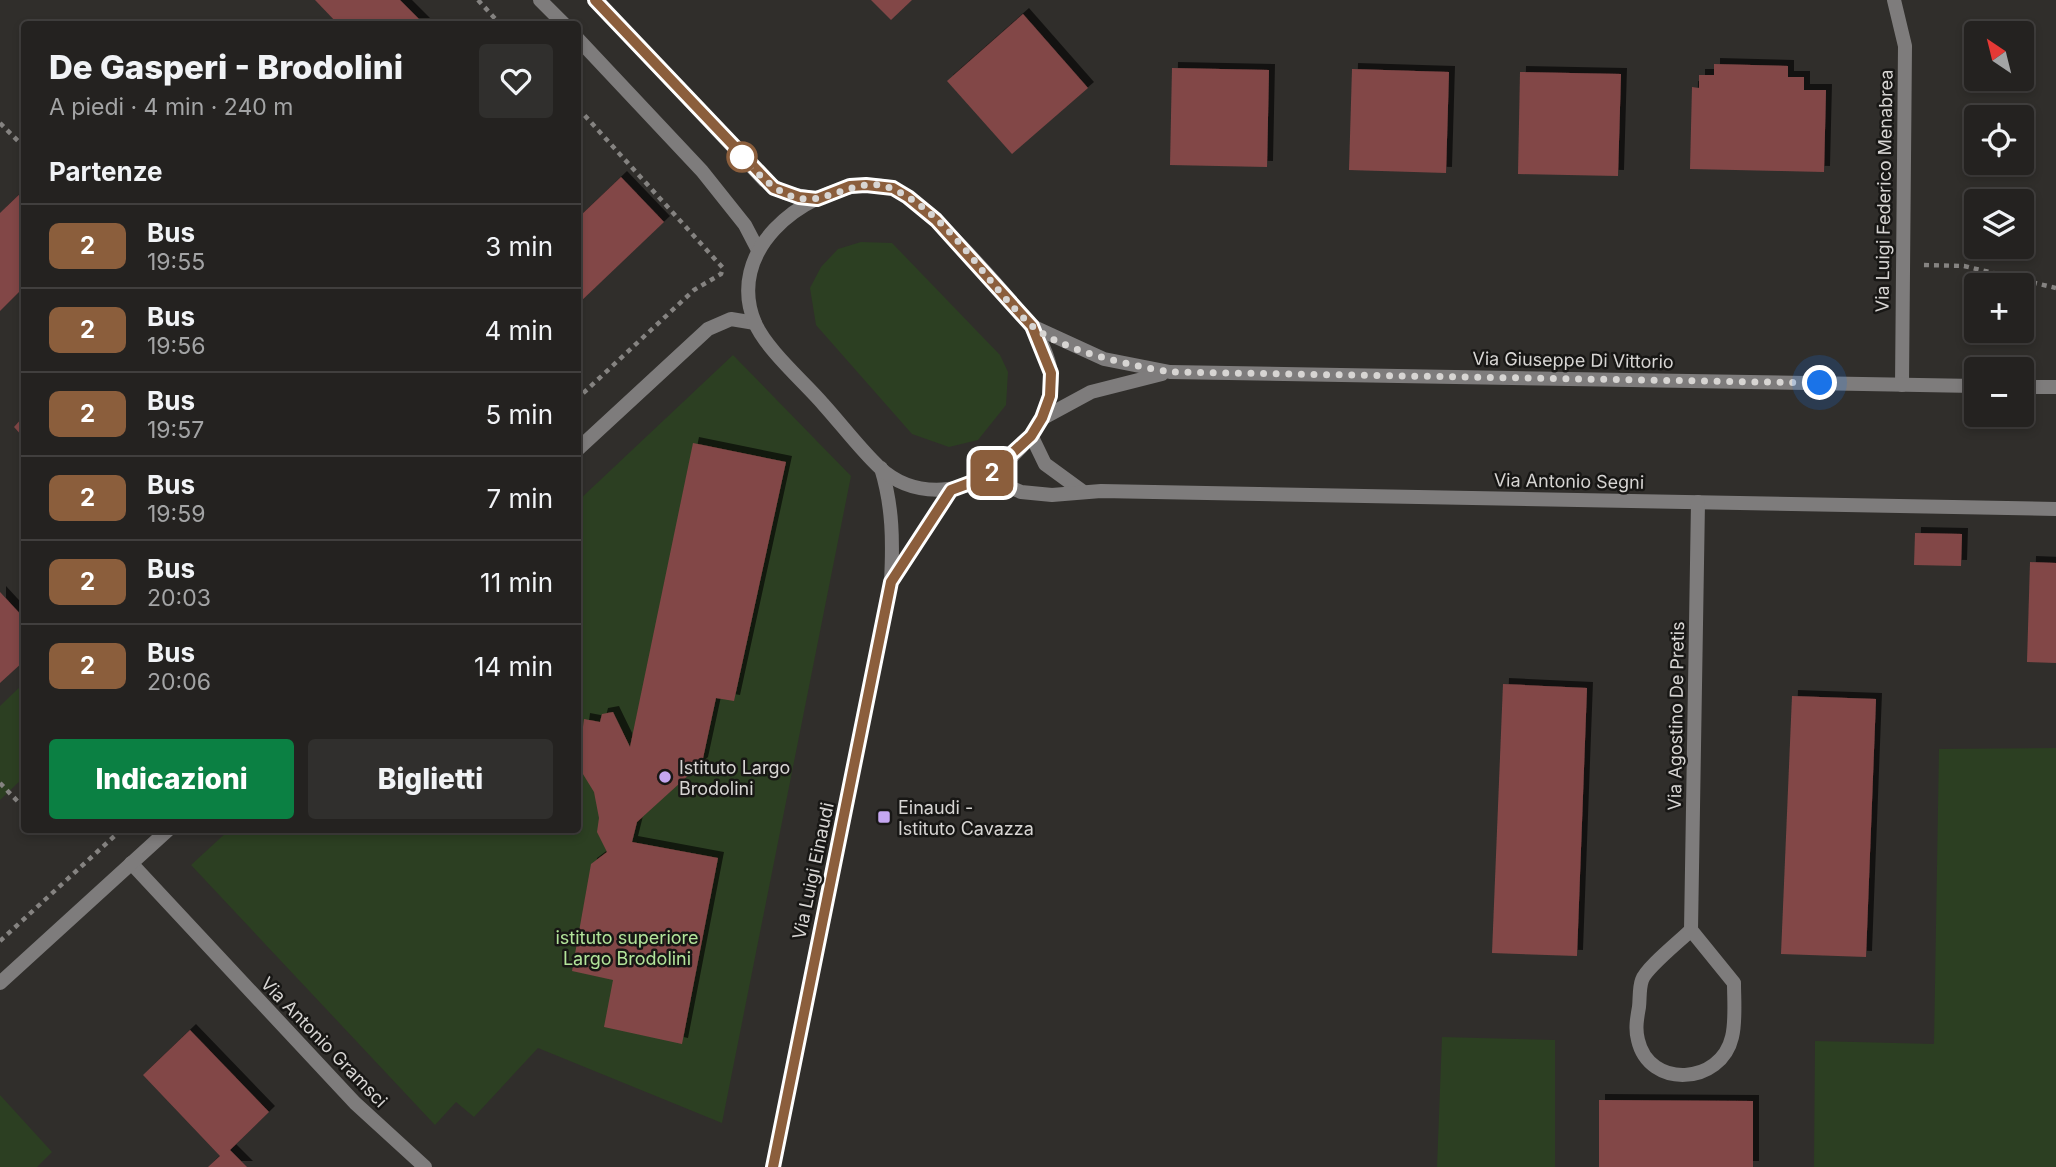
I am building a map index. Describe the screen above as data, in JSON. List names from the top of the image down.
{
  "streets": {
    "street": [
      "Via Luigi Federico Menabrea",
      "Via Giuseppe Di Vittorio",
      "Via Antonio Segni",
      "Via Agostino De Pretis",
      "Via Luigi Einaudi",
      "Via Antonio Gramsci"
    ]
  },
  "crossings": [
    ["Via Luigi Federico Menabrea", "Via Giuseppe Di Vittorio"],
    ["Via Antonio Segni", "Via Agostino De Pretis"]
  ],
  "parks": ["istituto superiore Largo Brodolini"],
  "places": {
    "other": ["Istituto Largo Brodolini"],
    "transit": ["Einaudi - Istituto Cavazza"]
  },
  "lines": ["bus line 2"],
  "north": "top left",
  "page": {
    "on_map": "2",
    "map_buttons": ["+", "−"],
    "heading": [
      ["De Gasperi - Brodolini", "A piedi · 4 min · 240 m"],
      "Partenze"
    ],
    "list": [
      {
        "mark": "2",
        "name": "Bus",
        "note": "19:55",
        "value": "3 min"
      },
      {
        "mark": "2",
        "name": "Bus",
        "note": "19:56",
        "value": "4 min"
      },
      {
        "mark": "2",
        "name": "Bus",
        "note": "19:57",
        "value": "5 min"
      },
      {
        "mark": "2",
        "name": "Bus",
        "note": "19:59",
        "value": "7 min"
      },
      {
        "mark": "2",
        "name": "Bus",
        "note": "20:03",
        "value": "11 min"
      },
      {
        "mark": "2",
        "name": "Bus",
        "note": "20:06",
        "value": "14 min"
      }
    ],
    "buttons": ["Indicazioni", "Biglietti"]
  }
}
